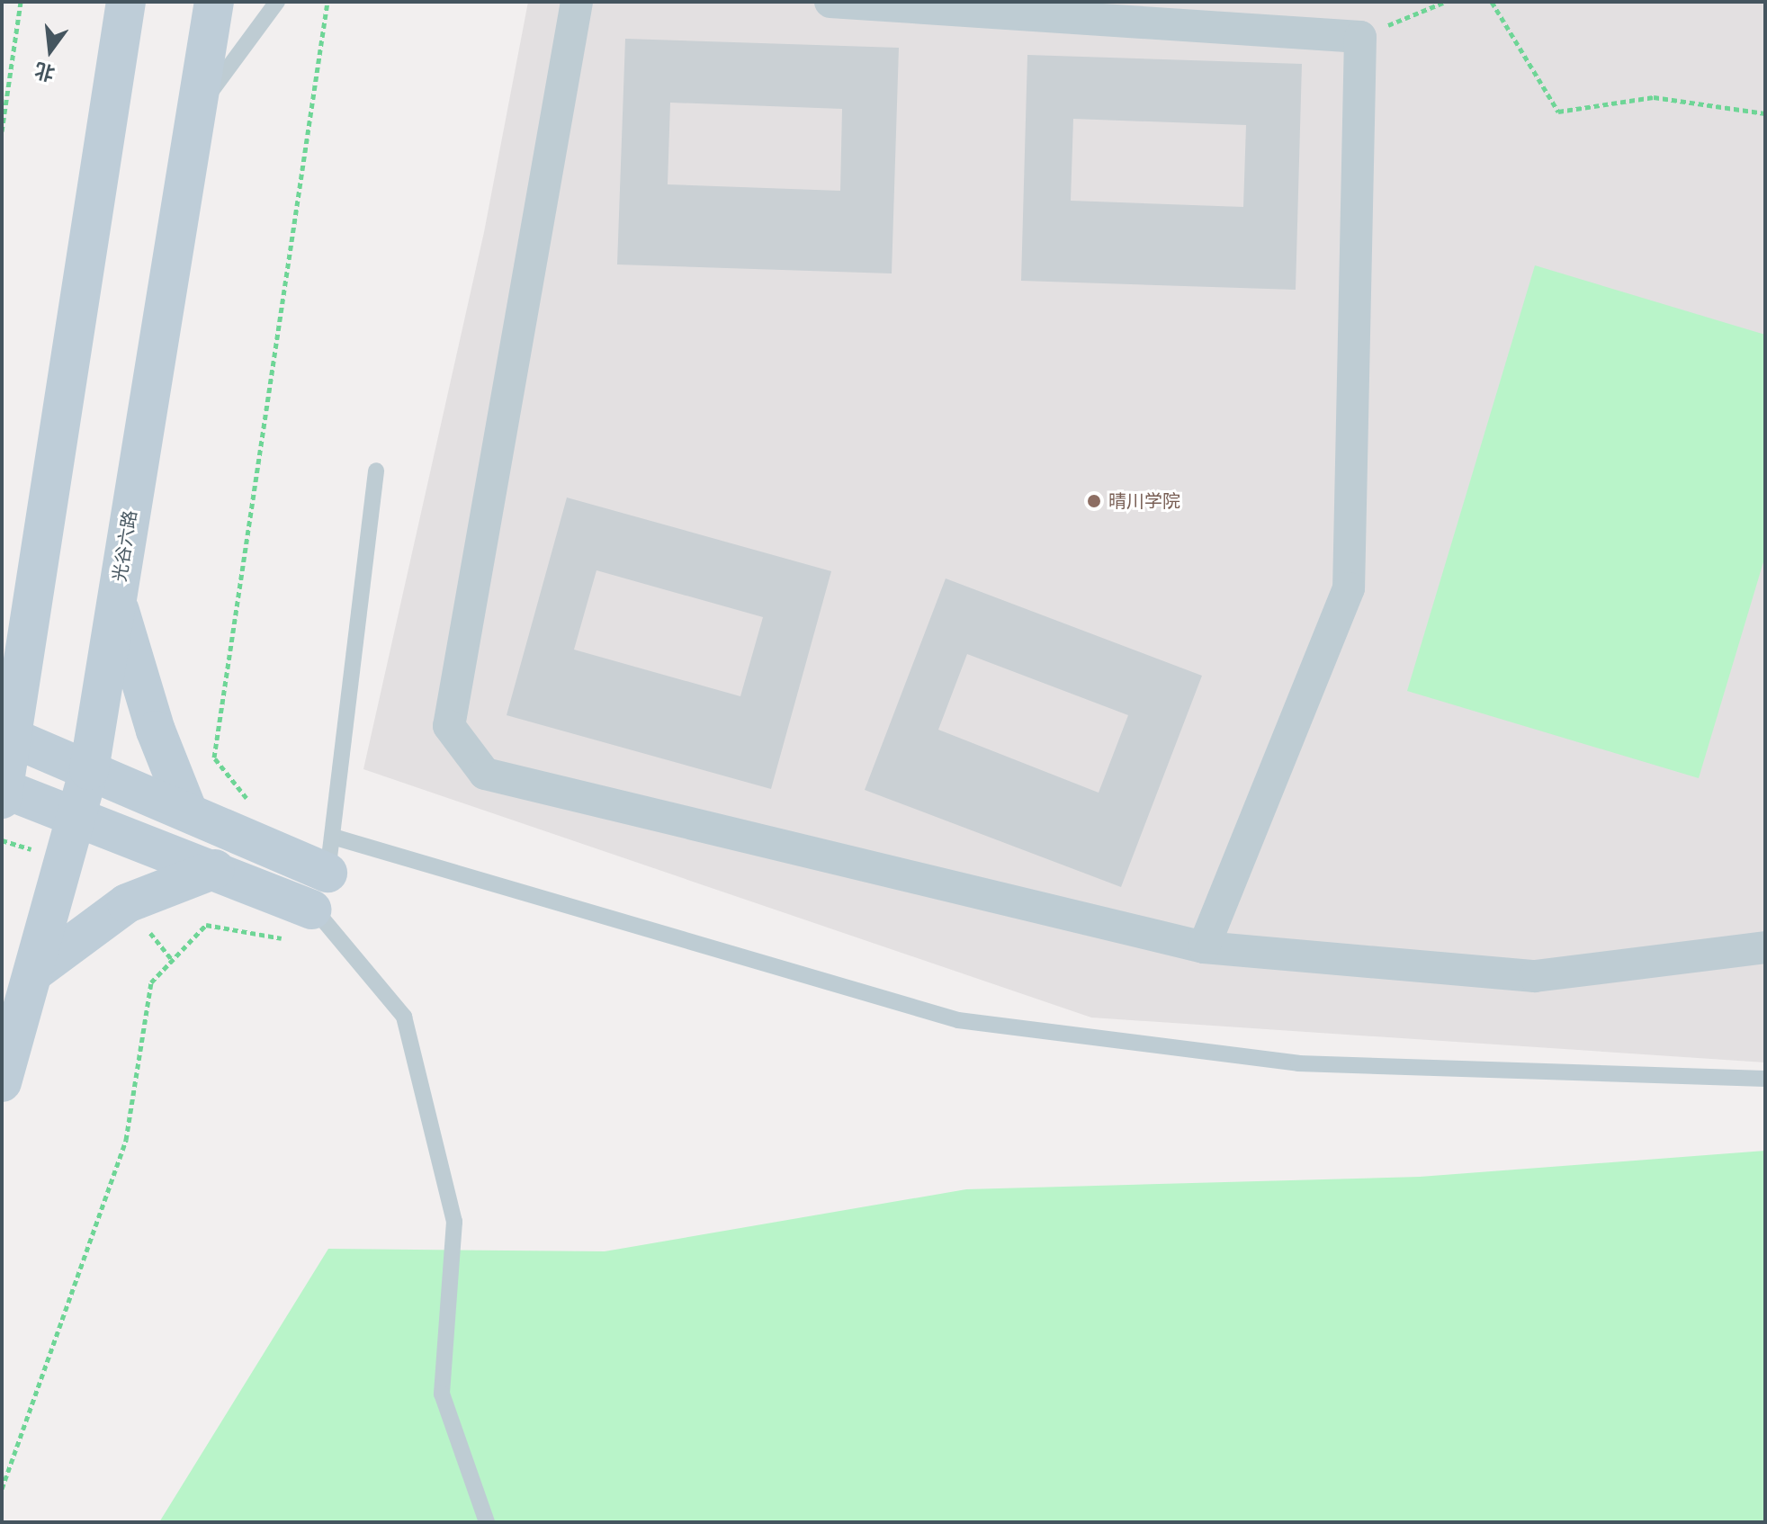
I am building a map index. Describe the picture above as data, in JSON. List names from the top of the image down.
{
  "streets": {
    "main road": ["光谷六路"]
  },
  "places": ["晴川学院"],
  "north": "bottom"
}
